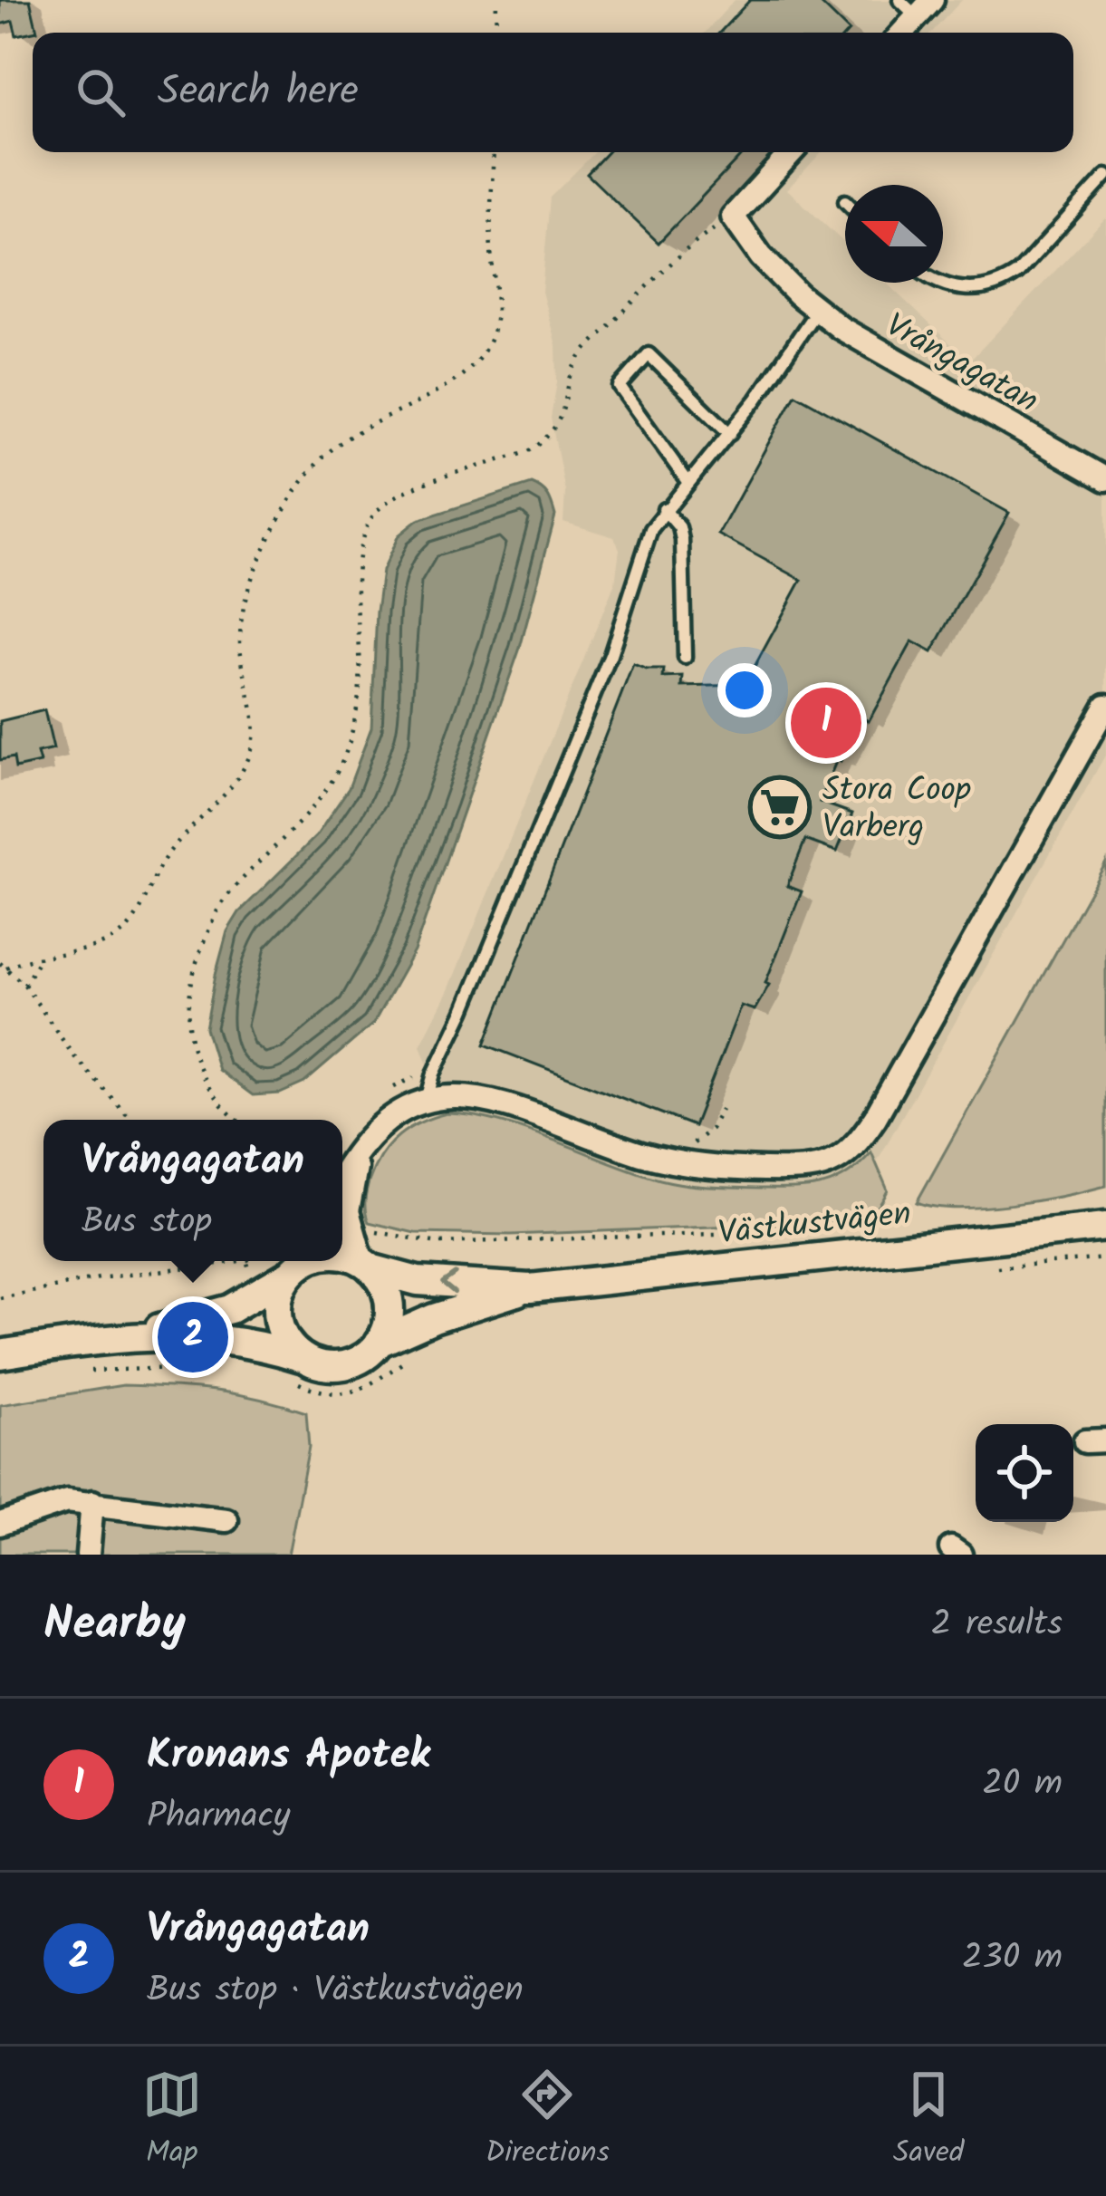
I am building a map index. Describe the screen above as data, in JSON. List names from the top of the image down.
{
  "streets": {
    "street": ["Vrångagatan", "Västkustvägen"]
  },
  "places": {
    "supermarket": ["Stora Coop Varberg"]
  },
  "north": "left",
  "page": {
    "search": "Search here",
    "pins": ["1", "2"],
    "popup": ["Vrångagatan", "Bus stop"],
    "heading": ["Nearby", "2 results"],
    "list": [
      {
        "mark": "1",
        "name": "Kronans Apotek",
        "note": "Pharmacy",
        "value": "20 m"
      },
      {
        "mark": "2",
        "name": "Vrångagatan",
        "note": "Bus stop · Västkustvägen",
        "value": "230 m"
      }
    ],
    "nav": ["Map", "Directions", "Saved"]
  }
}
